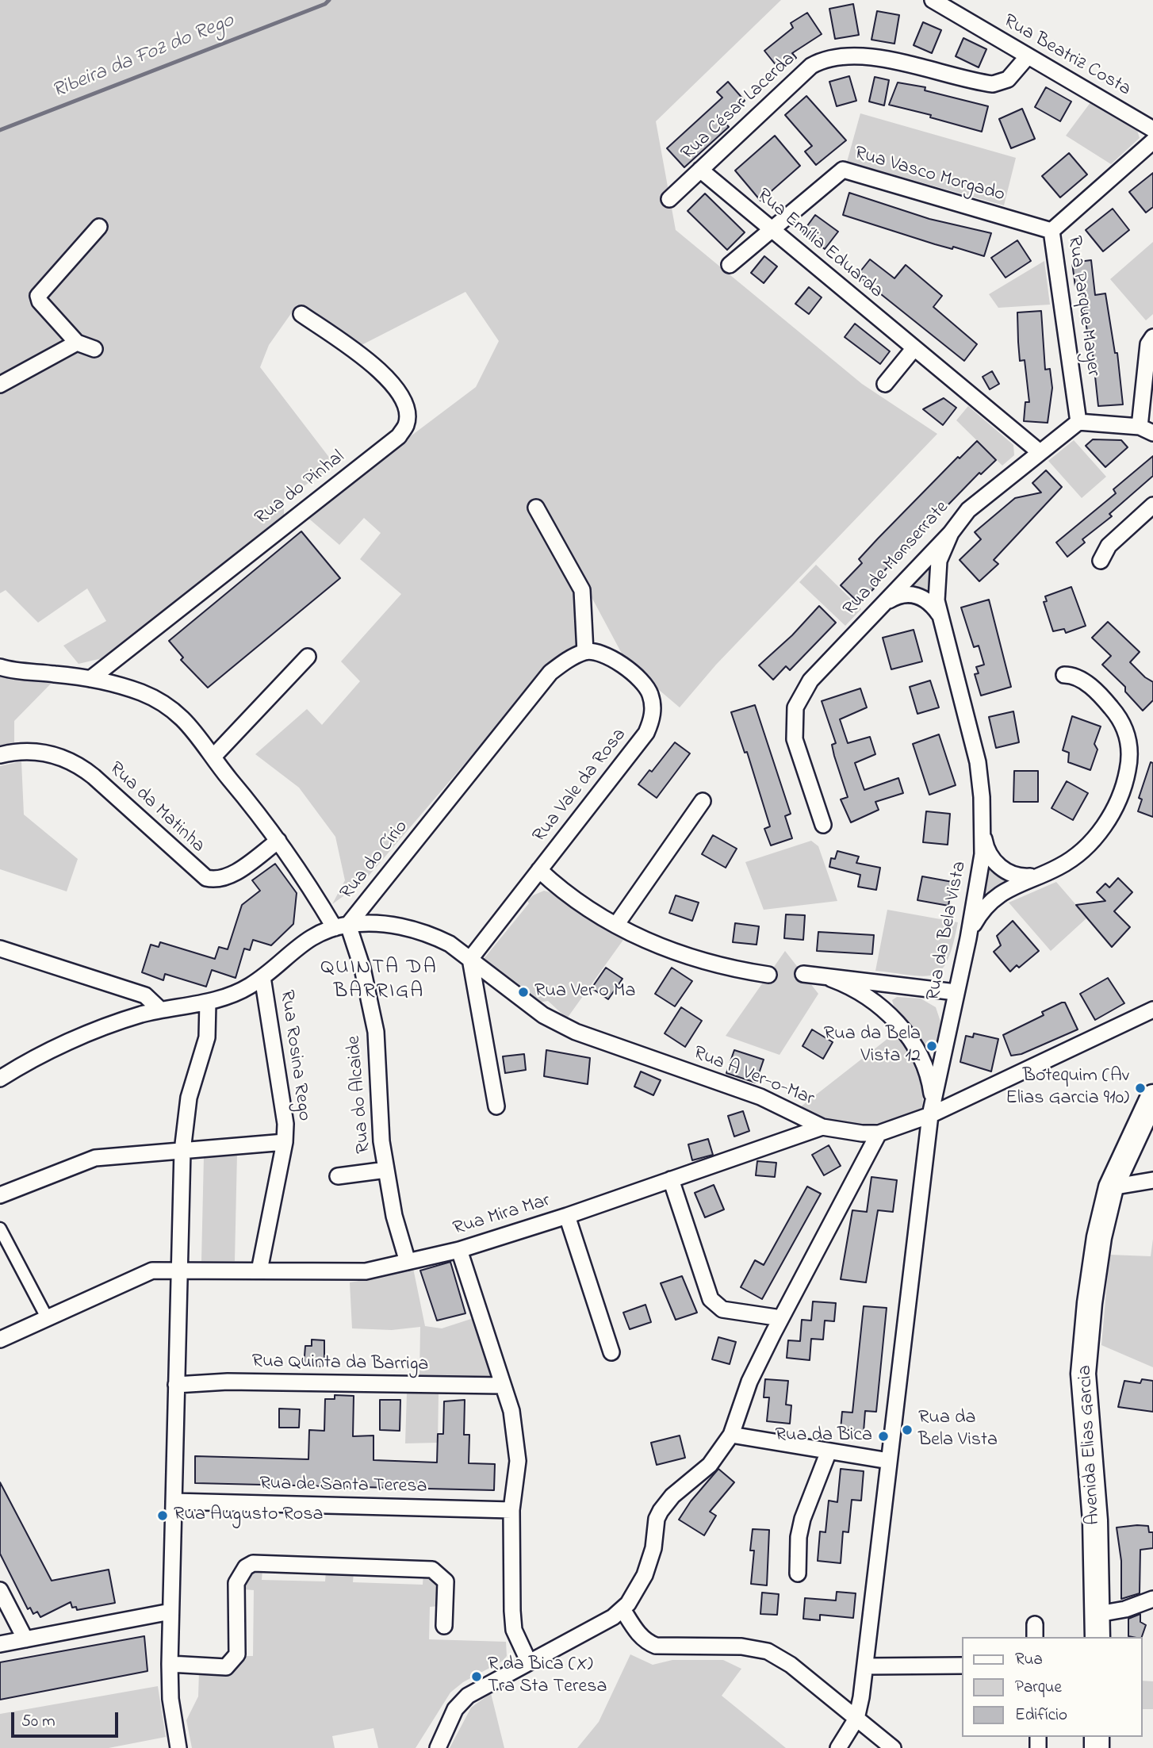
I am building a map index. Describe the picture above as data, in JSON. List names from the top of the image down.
{
  "streets": {
    "main road": ["Avenida Elias Garcia"],
    "street": [
      "Rua Beatriz Costa",
      "Rua César Lacerda",
      "Rua Vasco Morgado",
      "Rua Emília Eduarda",
      "Rua Parque Mayer",
      "Rua do Pinhal",
      "Rua de Monserrate",
      "Rua Vale da Rosa",
      "Rua da Matinha",
      "Rua do Círio",
      "Rua da Bela Vista",
      "Rua Rosina Rego",
      "Rua A Ver-o-Mar",
      "Rua do Alcaide",
      "Rua Mira Mar",
      "Rua Quinta da Barriga",
      "Rua de Santa Teresa"
    ]
  },
  "crossings": [
    ["Rua Beatriz Costa", "Rua César Lacerda"],
    ["Rua César Lacerda", "Rua Emília Eduarda"],
    ["Rua Vasco Morgado", "Rua Emília Eduarda"],
    ["Rua Vasco Morgado", "Rua Parque Mayer"],
    ["Rua Emília Eduarda", "Rua de Monserrate"],
    ["Rua Parque Mayer", "Rua de Monserrate"],
    ["Rua de Monserrate", "Rua da Bela Vista"],
    ["Rua Vale da Rosa", "Rua do Círio"],
    ["Rua Vale da Rosa", "Rua A Ver-o-Mar"],
    ["Rua do Círio", "Rua A Ver-o-Mar"],
    ["Rua do Círio", "Rua do Alcaide"],
    ["Rua da Bela Vista", "Rua A Ver-o-Mar"],
    ["Rua Rosina Rego", "Rua Mira Mar"],
    ["Rua A Ver-o-Mar", "Rua do Alcaide"],
    ["Rua A Ver-o-Mar", "Rua Mira Mar"],
    ["Rua do Alcaide", "Rua Mira Mar"]
  ],
  "districts": ["QUINTA DA BARRIGA"],
  "water": ["Ribeira da Foz do Rego"],
  "places": [
    "Rua Ver o Ma",
    "Rua da Bela Vista 12",
    "Botequim (Av Elias Garcia 910)",
    "Rua da Bela Vista",
    "Rua da Bica",
    "Rua Augusto Rosa",
    "R da Bica (X) Tra Sta Teresa"
  ],
  "legend": ["Rua", "Parque", "Edifício"],
  "scale_bar": "50 m"
}
